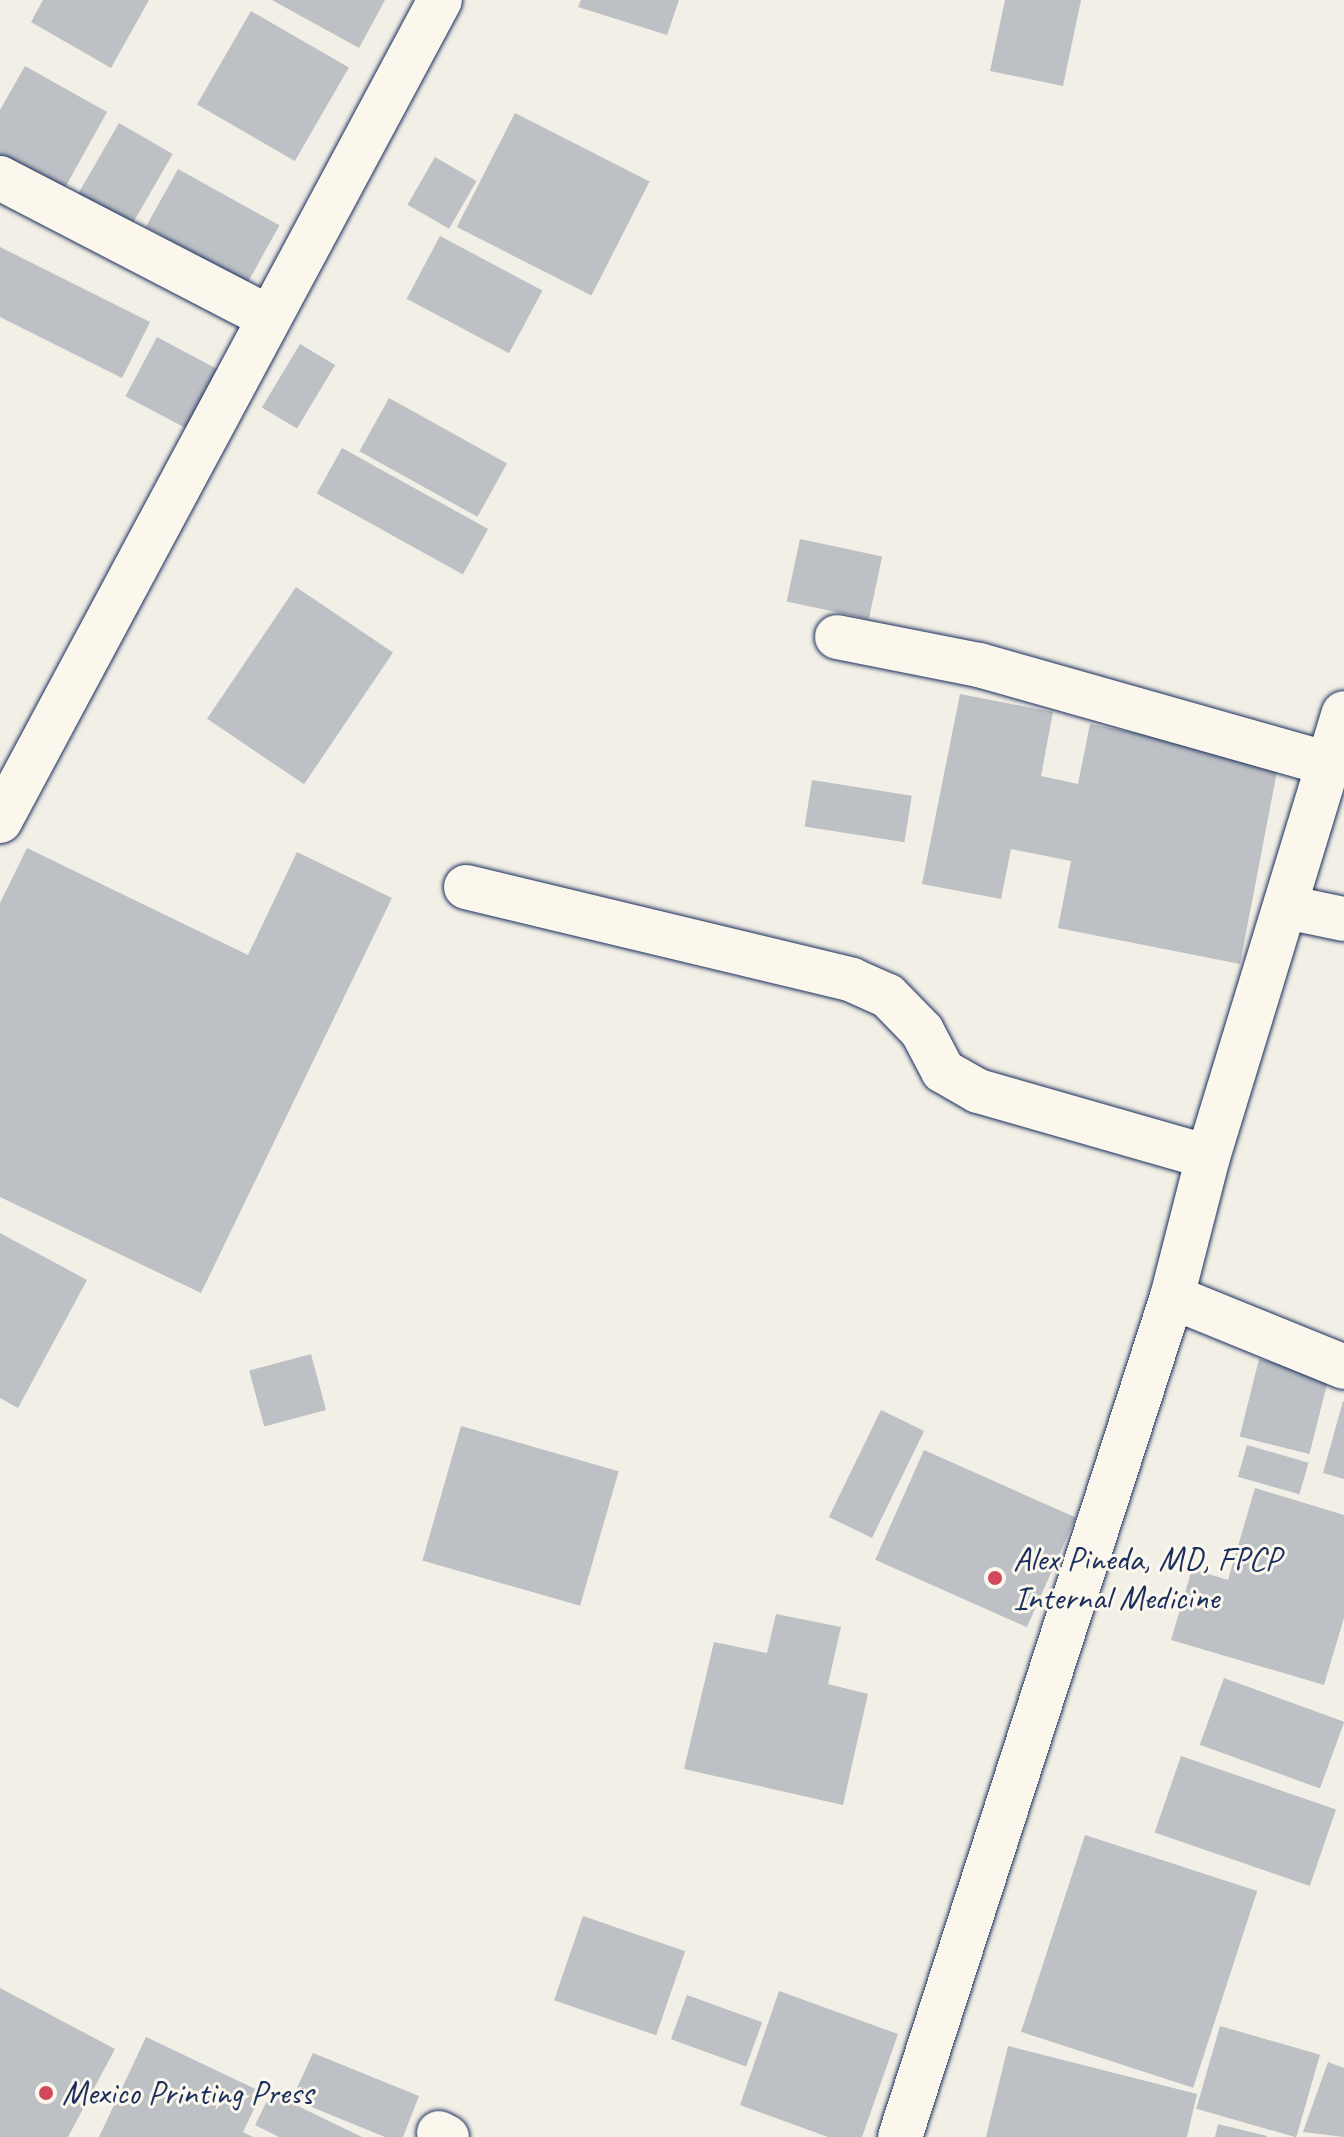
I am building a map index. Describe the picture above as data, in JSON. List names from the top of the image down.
{
  "places": ["Alex Pineda, MD, FPCP Internal Medicine", "Mexico Printing Press"]
}
